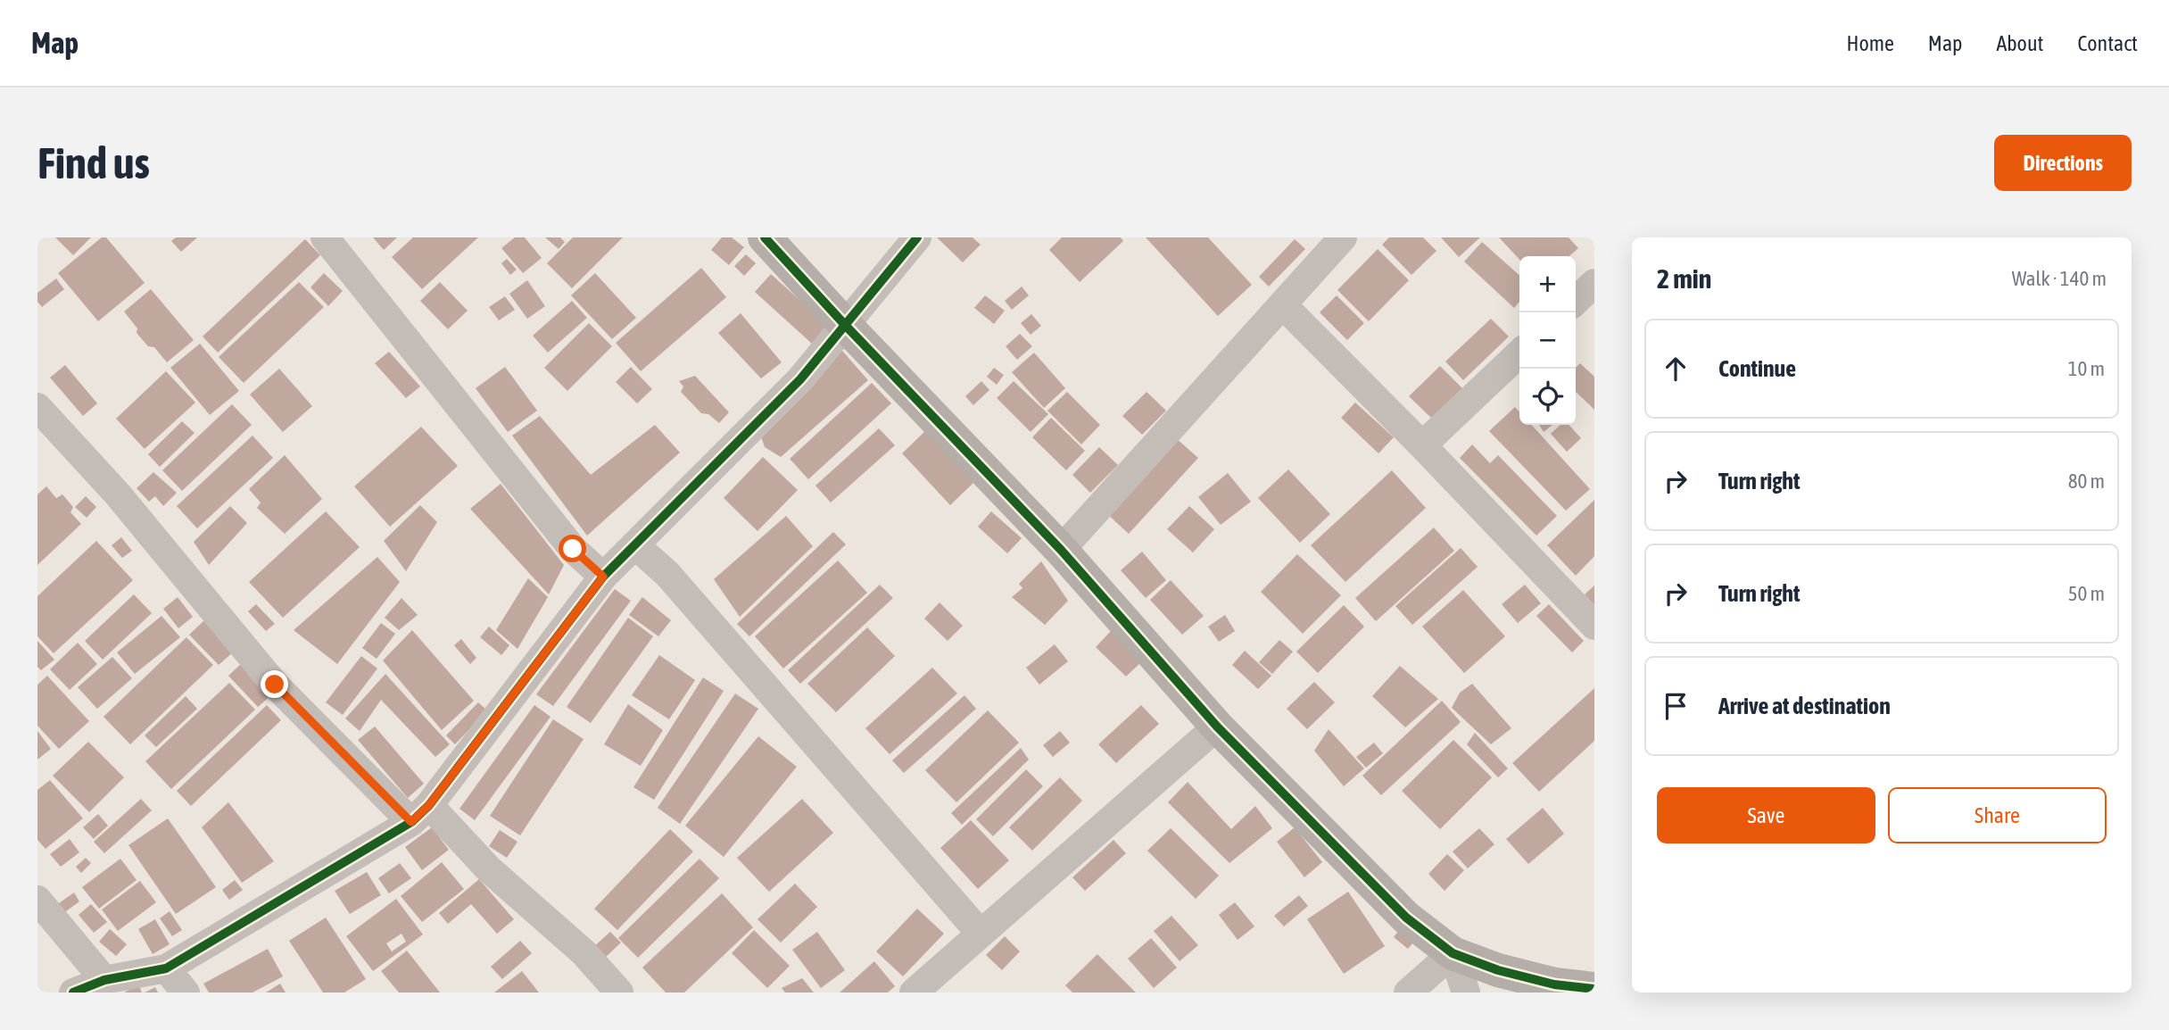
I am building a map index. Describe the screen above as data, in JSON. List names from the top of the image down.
{
  "page": {
    "header": "Map",
    "nav": [
      "Home",
      "Map",
      "About",
      "Contact"
    ],
    "buttons": [
      "Directions",
      ["Save", "Share"]
    ],
    "title": "Find us",
    "heading": ["2 min", "Walk · 140 m"],
    "map_buttons": ["+", "−"],
    "list": [
      ["Continue", "10 m"],
      ["Turn right", "80 m"],
      ["Turn right", "50 m"],
      "Arrive at destination"
    ]
  }
}
